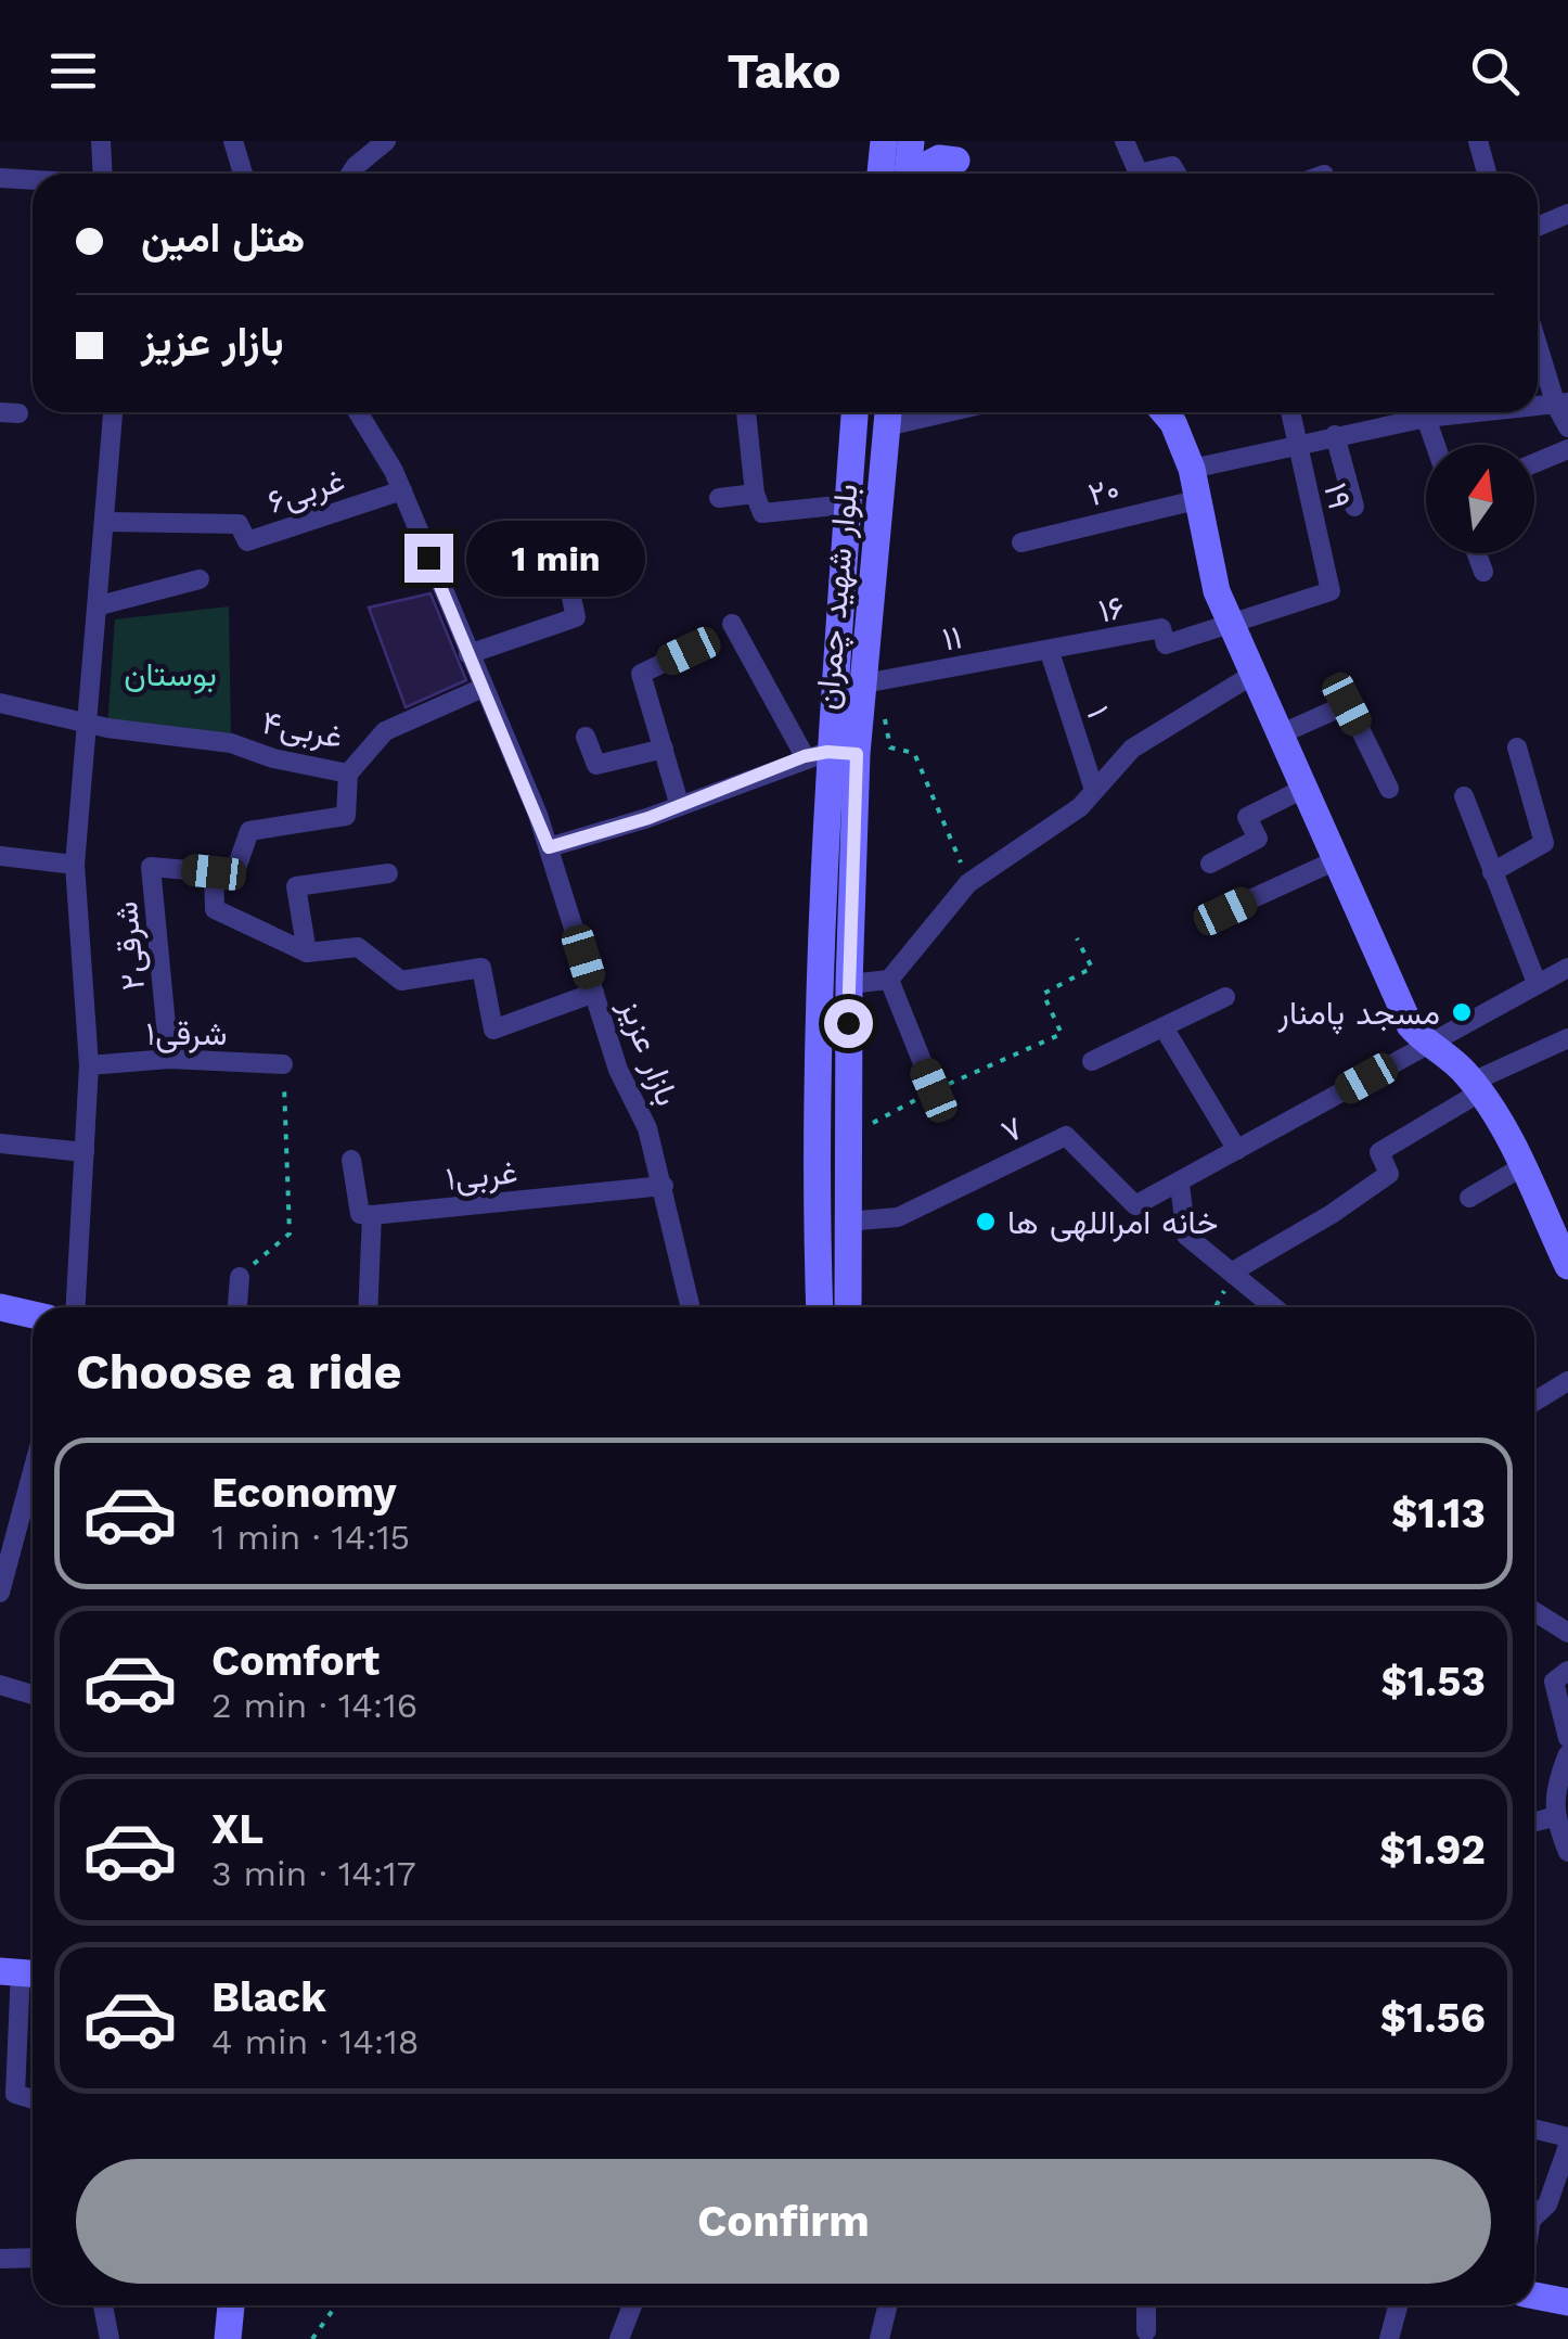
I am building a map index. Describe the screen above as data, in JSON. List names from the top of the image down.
{
  "streets": {
    "main road": ["بلوار شهید چمران"],
    "street": [
      "غربی۶",
      "۲۰",
      "۱۹",
      "۱۶",
      "۱۱",
      "۱",
      "غربی۴",
      "شرقی۲",
      "شرقی۱",
      "بازار عزیز",
      "۷",
      "غربی۱"
    ]
  },
  "crossings": [
    ["غربی۶", "بازار عزیز"],
    ["۱۹", "۱۶"],
    ["بلوار شهید چمران", "۱۱"],
    ["بلوار شهید چمران", "۷"],
    ["۱۶", "۱۱"],
    ["۱۶", "۱"],
    ["۱۱", "۱"],
    ["غربی۴", "بازار عزیز"],
    ["شرقی۲", "شرقی۱"],
    ["بازار عزیز", "غربی۱"]
  ],
  "parks": ["بوستان"],
  "places": ["مسجد پامنار", "خانه امراللهی ها"],
  "north": "top",
  "page": {
    "header": "Tako",
    "banner": ["هتل امین", "بازار عزیز"],
    "bubble": "1 min",
    "heading": "Choose a ride",
    "list": [
      {
        "name": "Economy",
        "note": "1 min · 14:15",
        "value": "$1.13"
      },
      {
        "name": "Comfort",
        "note": "2 min · 14:16",
        "value": "$1.53"
      },
      {
        "name": "XL",
        "note": "3 min · 14:17",
        "value": "$1.92"
      },
      {
        "name": "Black",
        "note": "4 min · 14:18",
        "value": "$1.56"
      }
    ],
    "buttons": "Confirm"
  }
}
